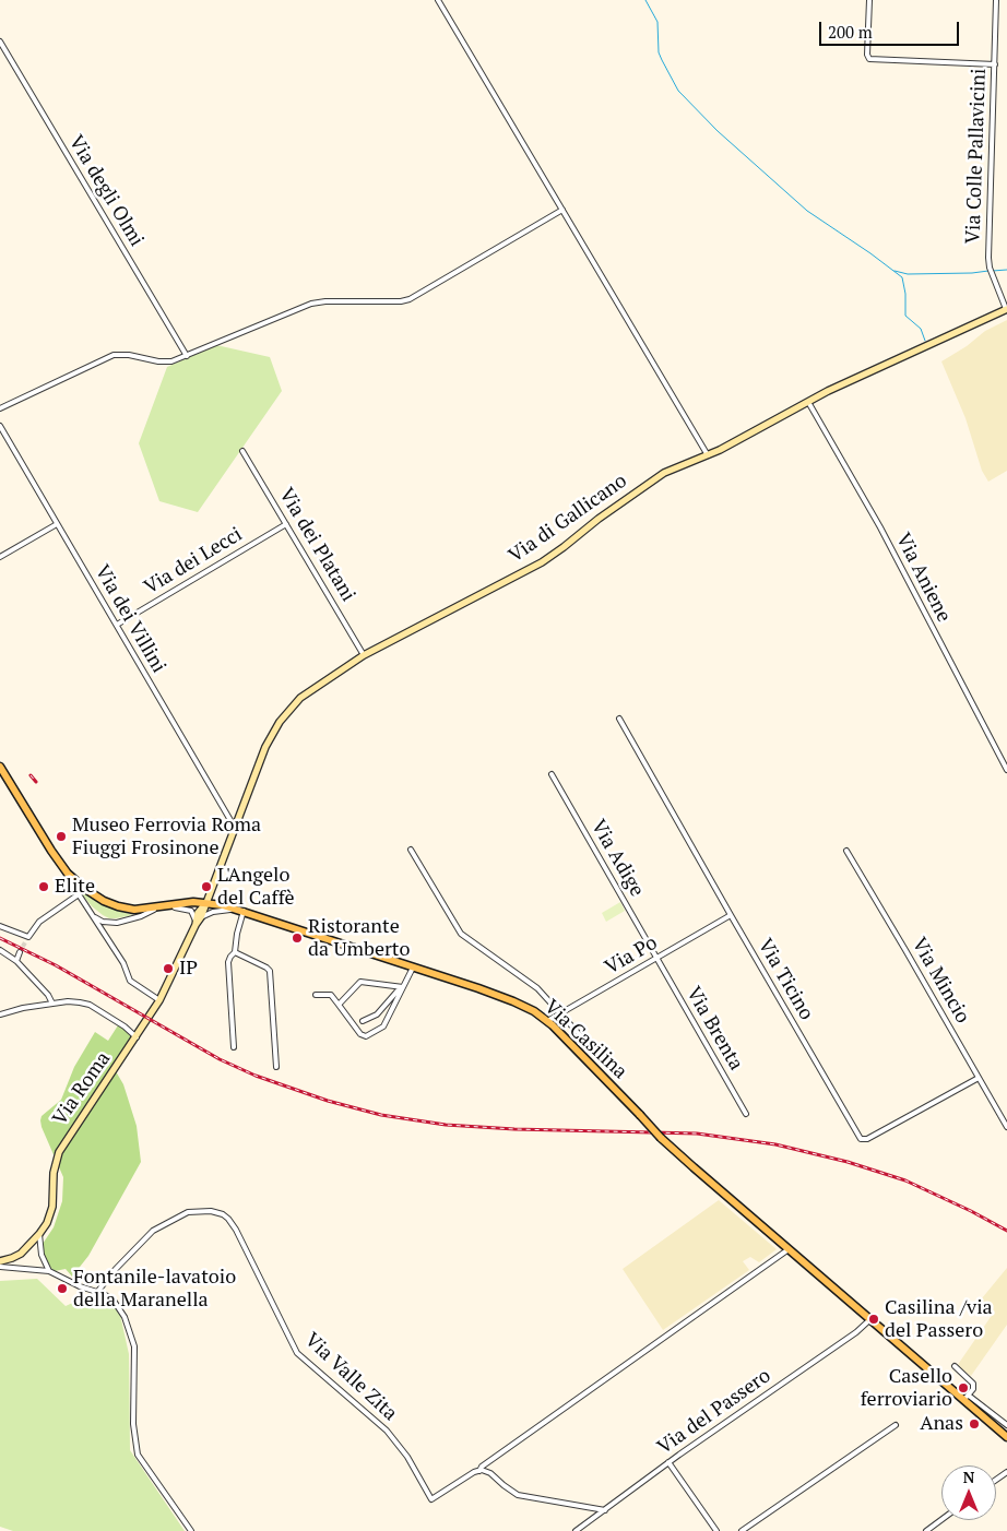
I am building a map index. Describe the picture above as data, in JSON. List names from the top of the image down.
{
  "streets": {
    "main road": ["Via Casilina"],
    "street": [
      "Via Colle Pallavicini",
      "Via degli Olmi",
      "Via di Gallicano",
      "Via dei Platani",
      "Via dei Lecci",
      "Via Aniene",
      "Via dei Villini",
      "Via Adige",
      "Via Po",
      "Via Ticino",
      "Via Mincio",
      "Via Brenta",
      "Via Roma",
      "Via Valle Zita",
      "Via del Passero"
    ]
  },
  "crossings": [
    ["Via Colle Pallavicini", "Via di Gallicano"],
    ["Via di Gallicano", "Via dei Platani"],
    ["Via di Gallicano", "Via Aniene"],
    ["Via di Gallicano", "Via dei Villini"],
    ["Via di Gallicano", "Via Casilina"],
    ["Via di Gallicano", "Via Roma"],
    ["Via dei Platani", "Via dei Lecci"],
    ["Via dei Lecci", "Via dei Villini"],
    ["Via Adige", "Via Po"],
    ["Via Adige", "Via Brenta"],
    ["Via Po", "Via Ticino"],
    ["Via Po", "Via Brenta"],
    ["Via Po", "Via Casilina"],
    ["Via Ticino", "Via Mincio"],
    ["Via Casilina", "Via Roma"],
    ["Via Casilina", "Via del Passero"]
  ],
  "places": [
    "Museo Ferrovia Roma Fiuggi Frosinone",
    "Elite",
    "L'Angelo del Caffè",
    "Ristorante da Umberto",
    "IP",
    "Fontanile-lavatoio della Maranella",
    "Casilina /via del Passero",
    "Casello ferroviario",
    "Anas"
  ],
  "scale_bar": "200 m",
  "north": "top"
}
